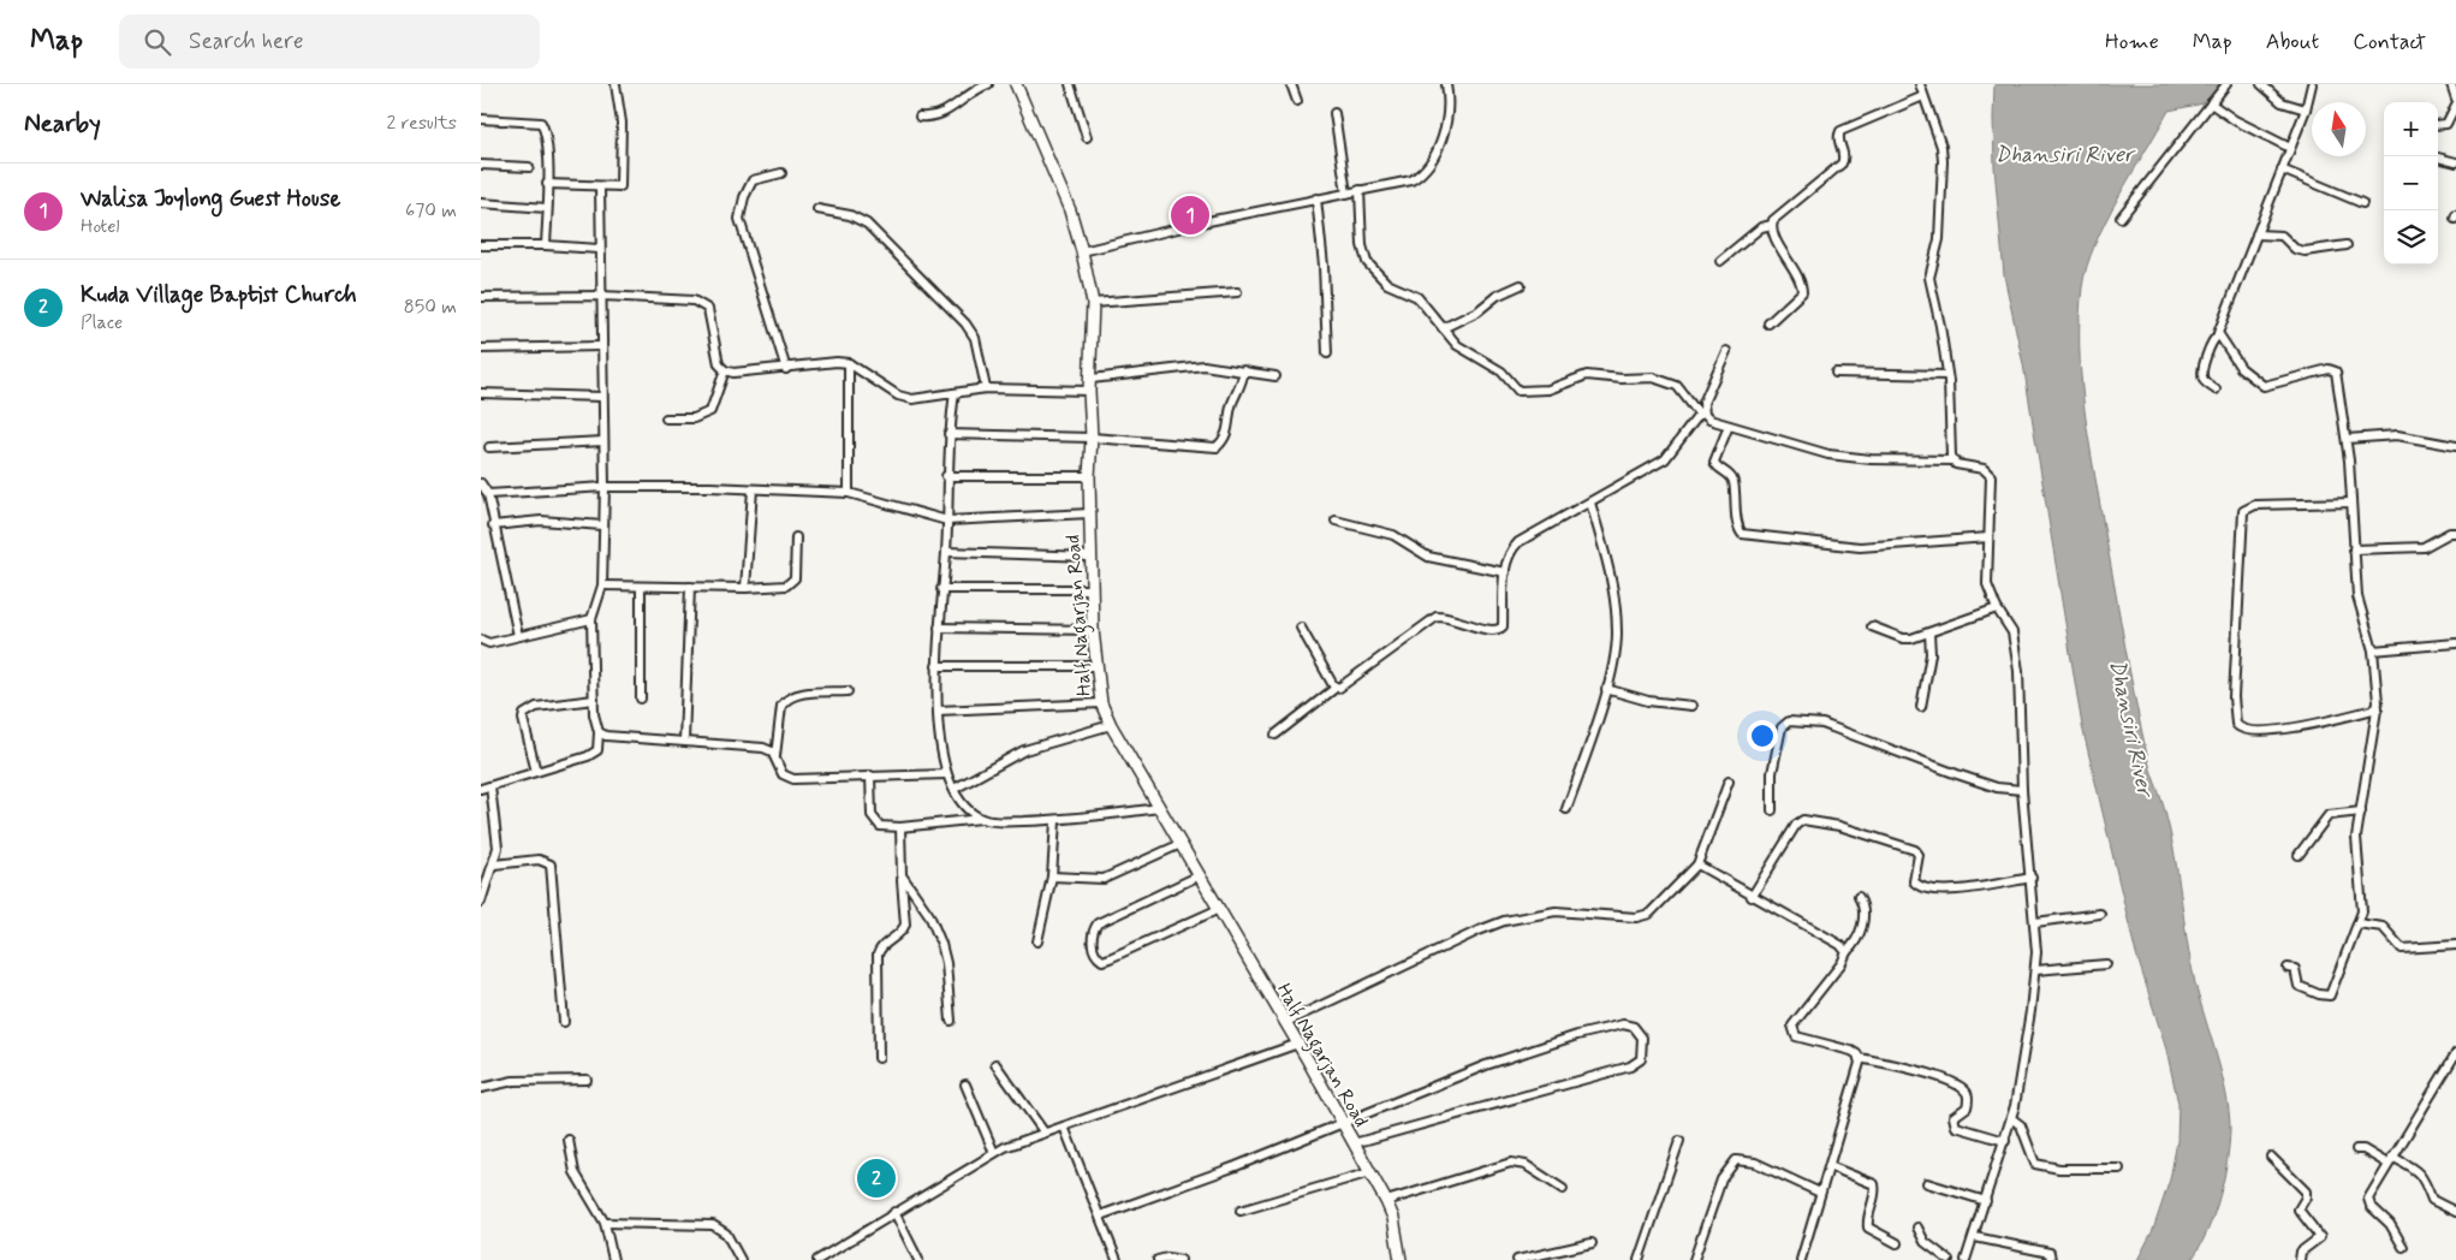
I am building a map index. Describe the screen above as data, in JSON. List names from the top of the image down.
{
  "streets": {
    "main road": ["Half Nagarjan Road"]
  },
  "water": ["Dhansiri River"],
  "north": "top",
  "page": {
    "header": "Map",
    "search": "Search here",
    "nav": [
      "Home",
      "Map",
      "About",
      "Contact"
    ],
    "heading": ["Nearby", "2 results"],
    "map_buttons": ["+", "−"],
    "list": [
      {
        "mark": "1",
        "name": "Walisa Joylong Guest House",
        "note": "Hotel",
        "value": "670 m"
      },
      {
        "mark": "2",
        "name": "Kuda Village Baptist Church",
        "note": "Place",
        "value": "850 m"
      }
    ],
    "pins": ["1", "2"]
  }
}
